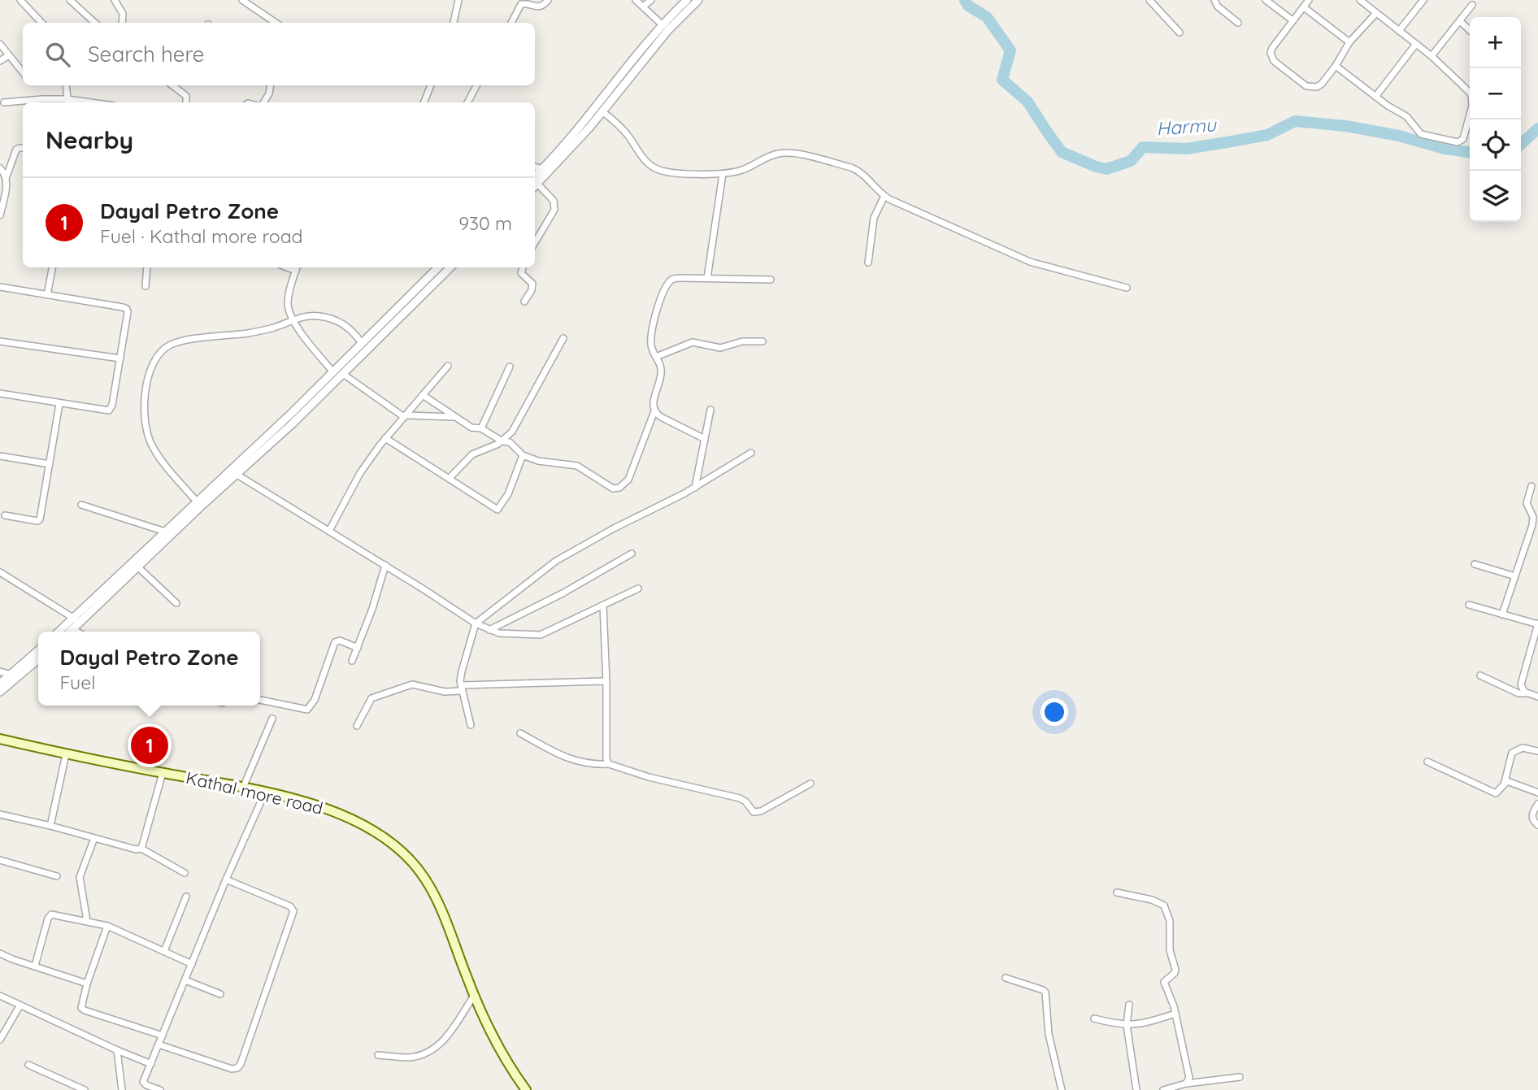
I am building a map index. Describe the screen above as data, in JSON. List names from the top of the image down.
{
  "streets": {
    "main road": ["Kathal more road"]
  },
  "water": ["Harmu"],
  "page": {
    "map_buttons": ["+", "−"],
    "search": "Search here",
    "heading": "Nearby",
    "list": [
      {
        "mark": "1",
        "name": "Dayal Petro Zone",
        "note": "Fuel · Kathal more road",
        "value": "930 m"
      }
    ],
    "popup": ["Dayal Petro Zone", "Fuel"],
    "pins": "1"
  }
}
